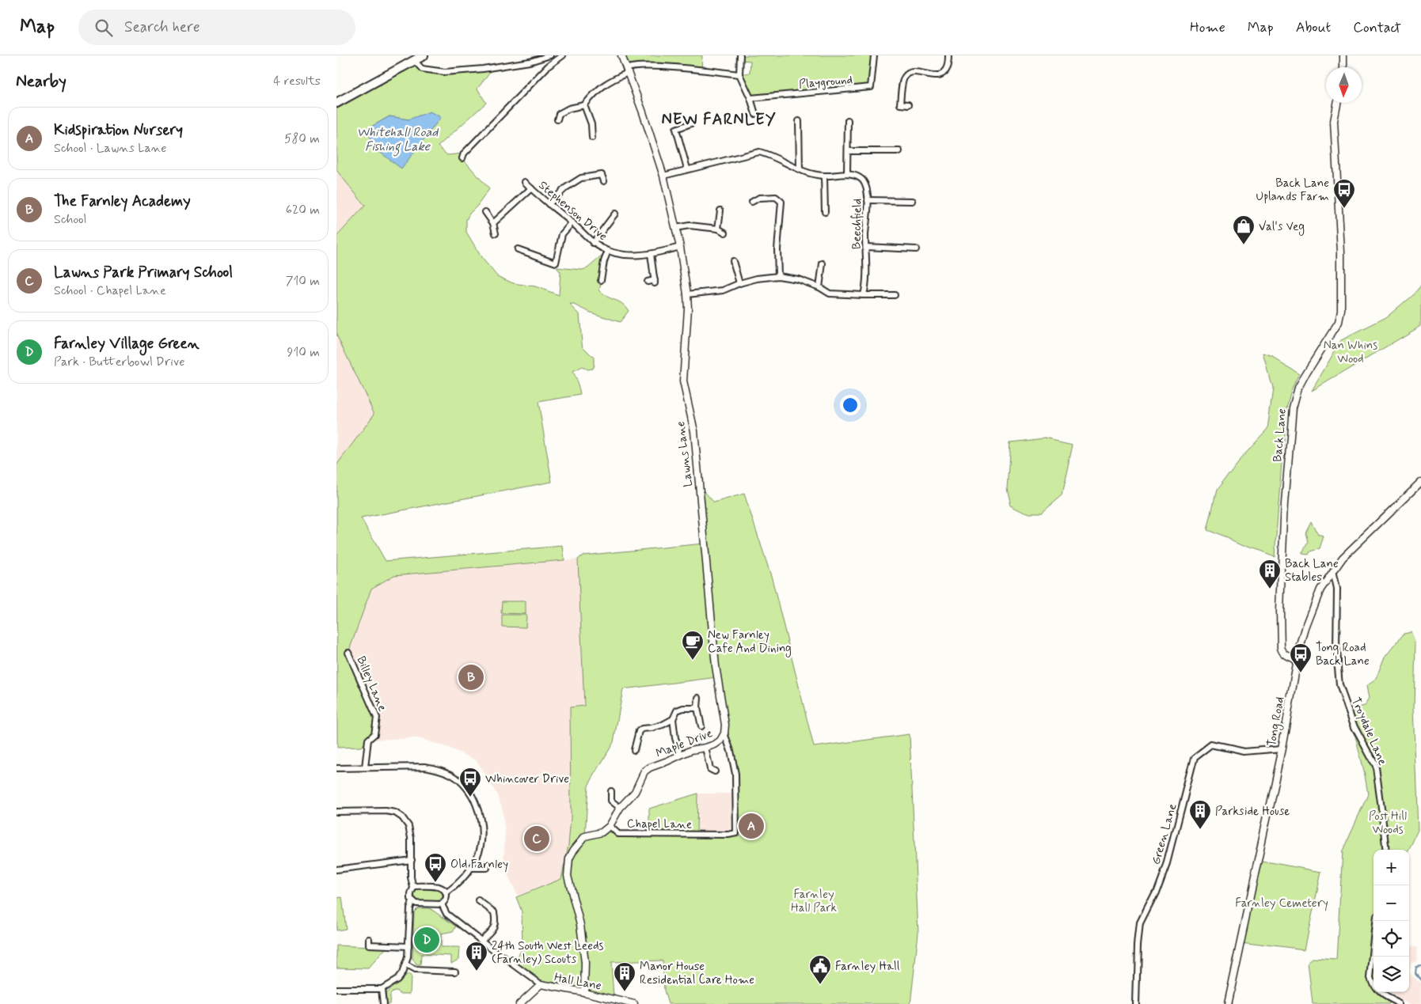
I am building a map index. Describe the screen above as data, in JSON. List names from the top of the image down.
{
  "streets": {
    "street": [
      "Playground",
      "Stephenson Drive",
      "Beechfield",
      "Back Lane",
      "Lawns Lane",
      "Billey Lane",
      "Tong Road",
      "Troydale Lane",
      "Maple Drive",
      "Chapel Lane",
      "Green Lane",
      "Hall Lane"
    ]
  },
  "crossings": [
    ["Stephenson Drive", "Lawns Lane"],
    ["Beechfield", "Lawns Lane"],
    ["Back Lane", "Tong Road"],
    ["Lawns Lane", "Maple Drive"],
    ["Lawns Lane", "Chapel Lane"],
    ["Tong Road", "Troydale Lane"],
    ["Tong Road", "Green Lane"],
    ["Maple Drive", "Chapel Lane"]
  ],
  "districts": ["NEW FARNLEY"],
  "water": ["Whitehall Road Fishing Lake"],
  "parks": [
    "Nan Whins Wood",
    "Post Hill Woods",
    "Farnley Hall Park",
    "Farnley Cemetery"
  ],
  "places": {
    "bus stop": [
      "Back Lane Uplands Farm",
      "Tong Road Back Lane",
      "Whincover Drive",
      "Old Farnley"
    ],
    "shop": ["Val's Veg"],
    "building": [
      "Back Lane Stables",
      "Parkside House",
      "24th South West Leeds (Farnley) Scouts",
      "Manor House Residential Care Home"
    ],
    "cafe": ["New Farnley Cafe And Dining"],
    "public building": ["Farnley Hall"]
  },
  "north": "bottom",
  "page": {
    "header": "Map",
    "search": "Search here",
    "nav": [
      "Home",
      "Map",
      "About",
      "Contact"
    ],
    "heading": ["Nearby", "4 results"],
    "list": [
      {
        "mark": "A",
        "name": "Kidspiration Nursery",
        "note": "School · Lawns Lane",
        "value": "580 m"
      },
      {
        "mark": "B",
        "name": "The Farnley Academy",
        "note": "School",
        "value": "620 m"
      },
      {
        "mark": "C",
        "name": "Lawns Park Primary School",
        "note": "School · Chapel Lane",
        "value": "710 m"
      },
      {
        "mark": "D",
        "name": "Farnley Village Green",
        "note": "Park · Butterbowl Drive",
        "value": "910 m"
      }
    ],
    "pins": [
      "B",
      "A",
      "C",
      "D"
    ],
    "map_buttons": ["+", "−"]
  }
}
